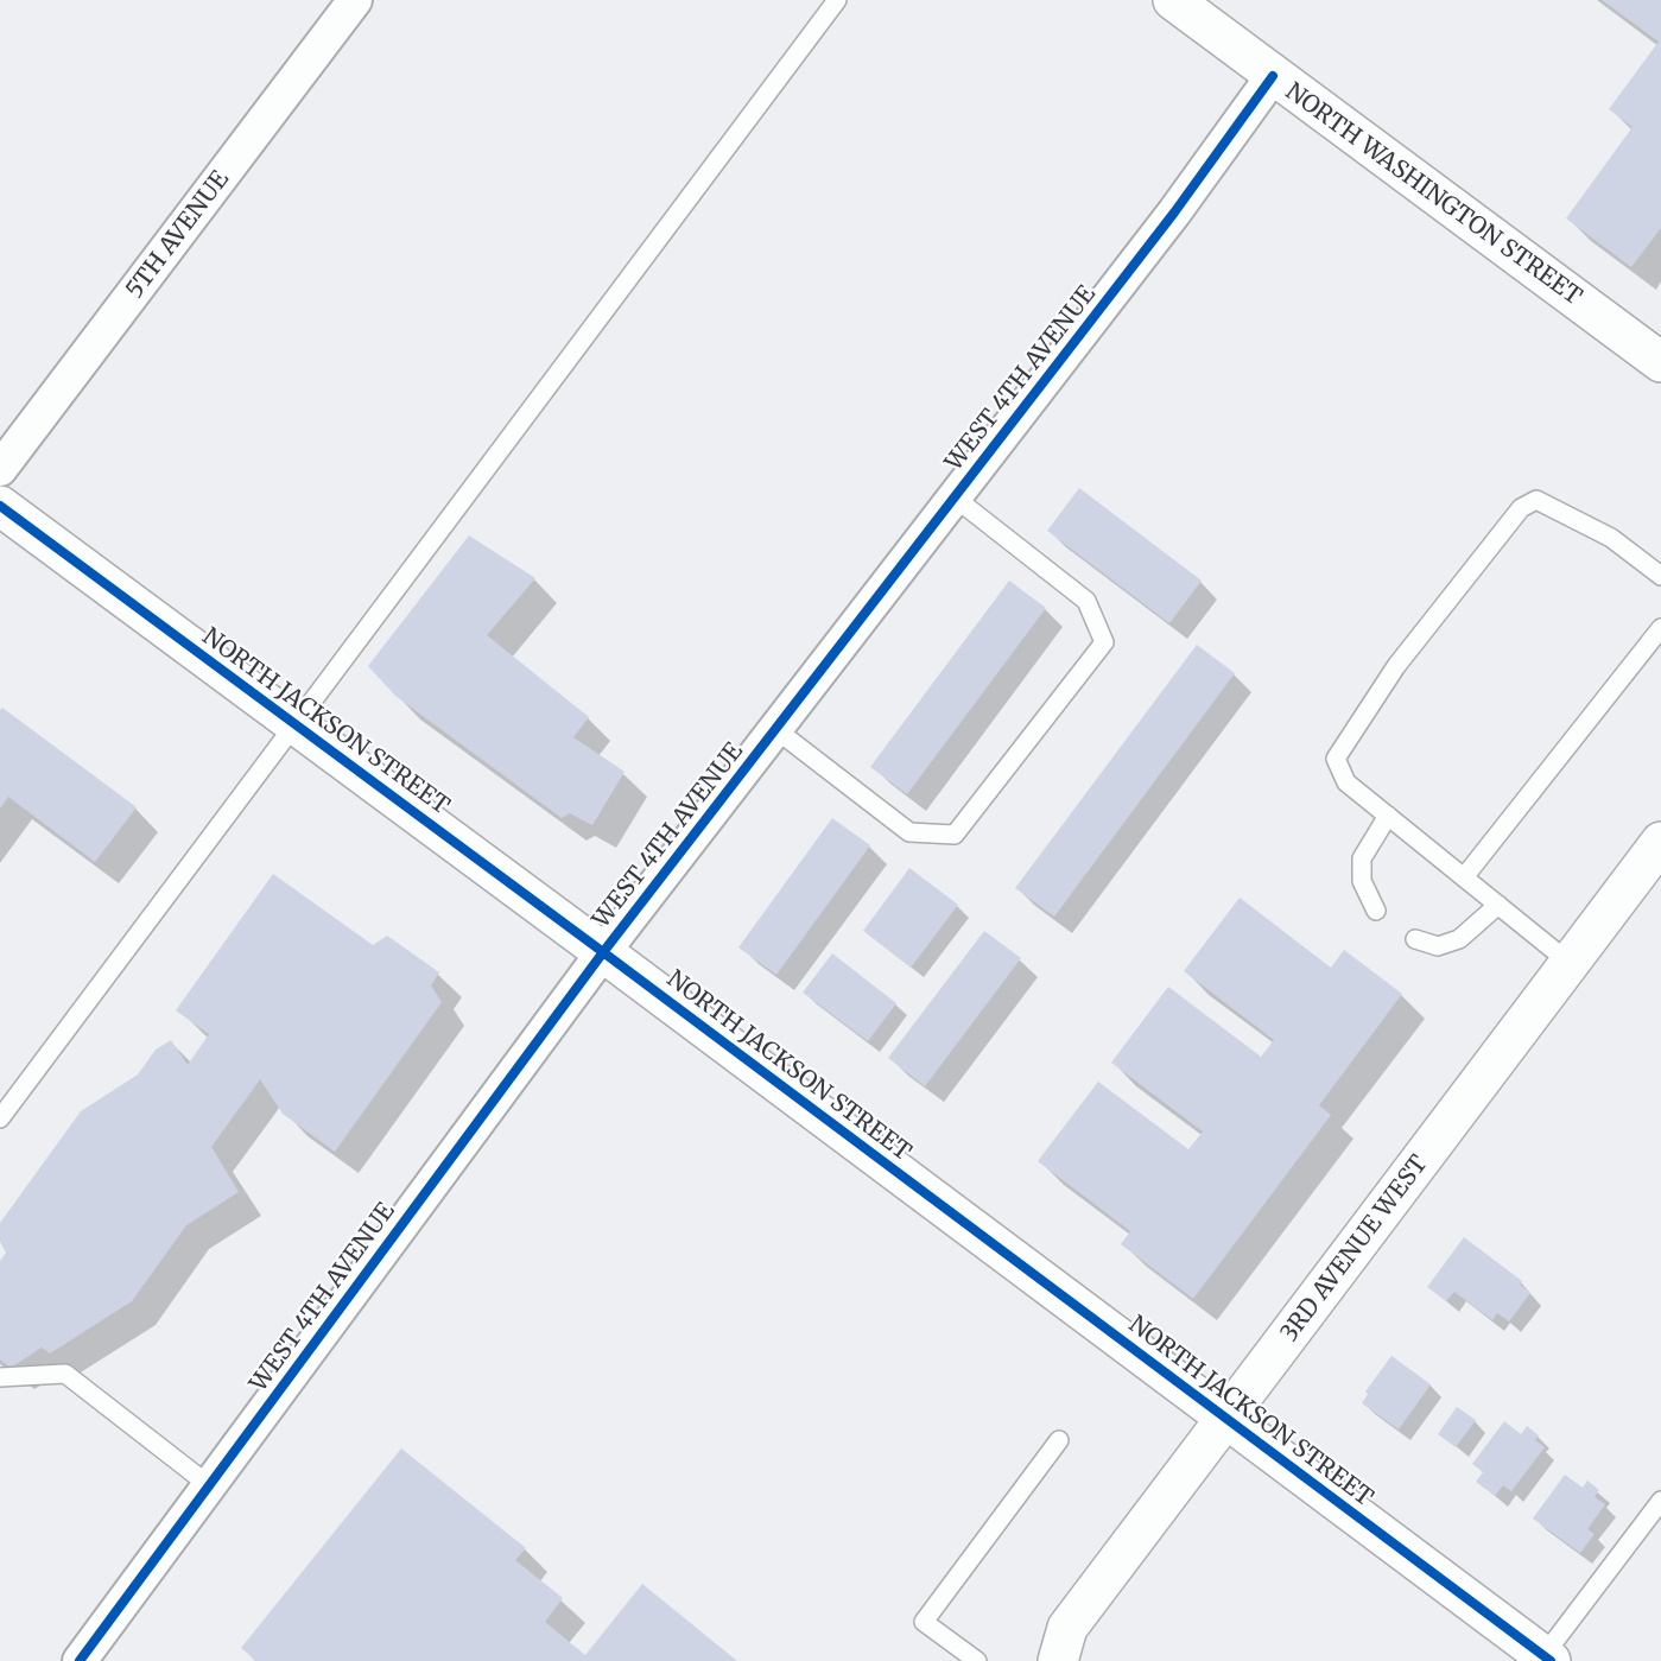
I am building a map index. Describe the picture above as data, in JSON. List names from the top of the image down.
{
  "streets": {
    "street": [
      "NORTH WASHINGTON STREET",
      "5TH AVENUE",
      "WEST 4TH AVENUE",
      "NORTH JACKSON STREET",
      "3RD AVENUE WEST"
    ]
  },
  "crossings": [
    ["NORTH WASHINGTON STREET", "WEST 4TH AVENUE"],
    ["WEST 4TH AVENUE", "NORTH JACKSON STREET"],
    ["NORTH JACKSON STREET", "3RD AVENUE WEST"]
  ]
}
